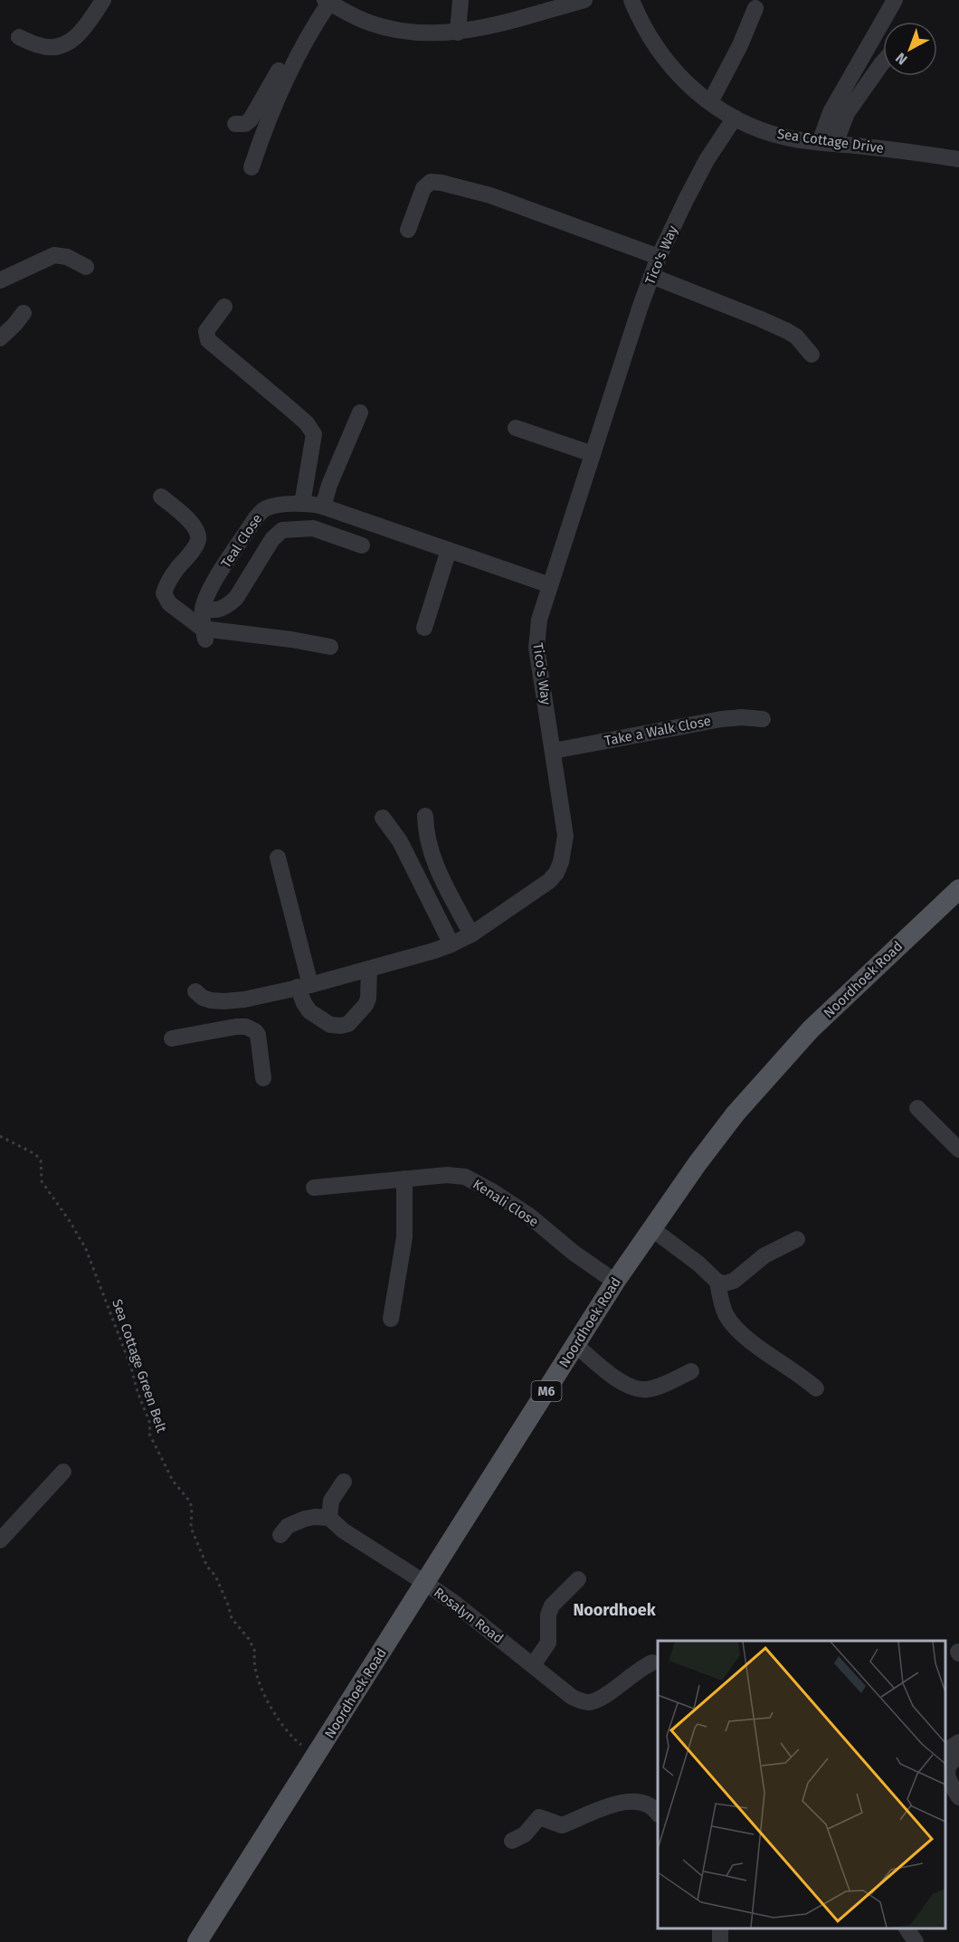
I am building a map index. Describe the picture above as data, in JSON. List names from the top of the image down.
{
  "streets": {
    "main road": ["Noordhoek Road", "M6"],
    "street": [
      "Sea Cottage Drive",
      "Tico's Way",
      "Teal Close",
      "Take a Walk Close",
      "Kenali Close",
      "Rosalyn Road"
    ],
    "path": ["Sea Cottage Green Belt"]
  },
  "crossings": [
    ["Sea Cottage Drive", "Tico's Way"],
    ["Tico's Way", "Teal Close"],
    ["Tico's Way", "Take a Walk Close"],
    ["Noordhoek Road", "Kenali Close"],
    ["Noordhoek Road", "Sea Cottage Green Belt"],
    ["Noordhoek Road", "Rosalyn Road"]
  ],
  "districts": ["Noordhoek"],
  "north": "bottom left"
}
